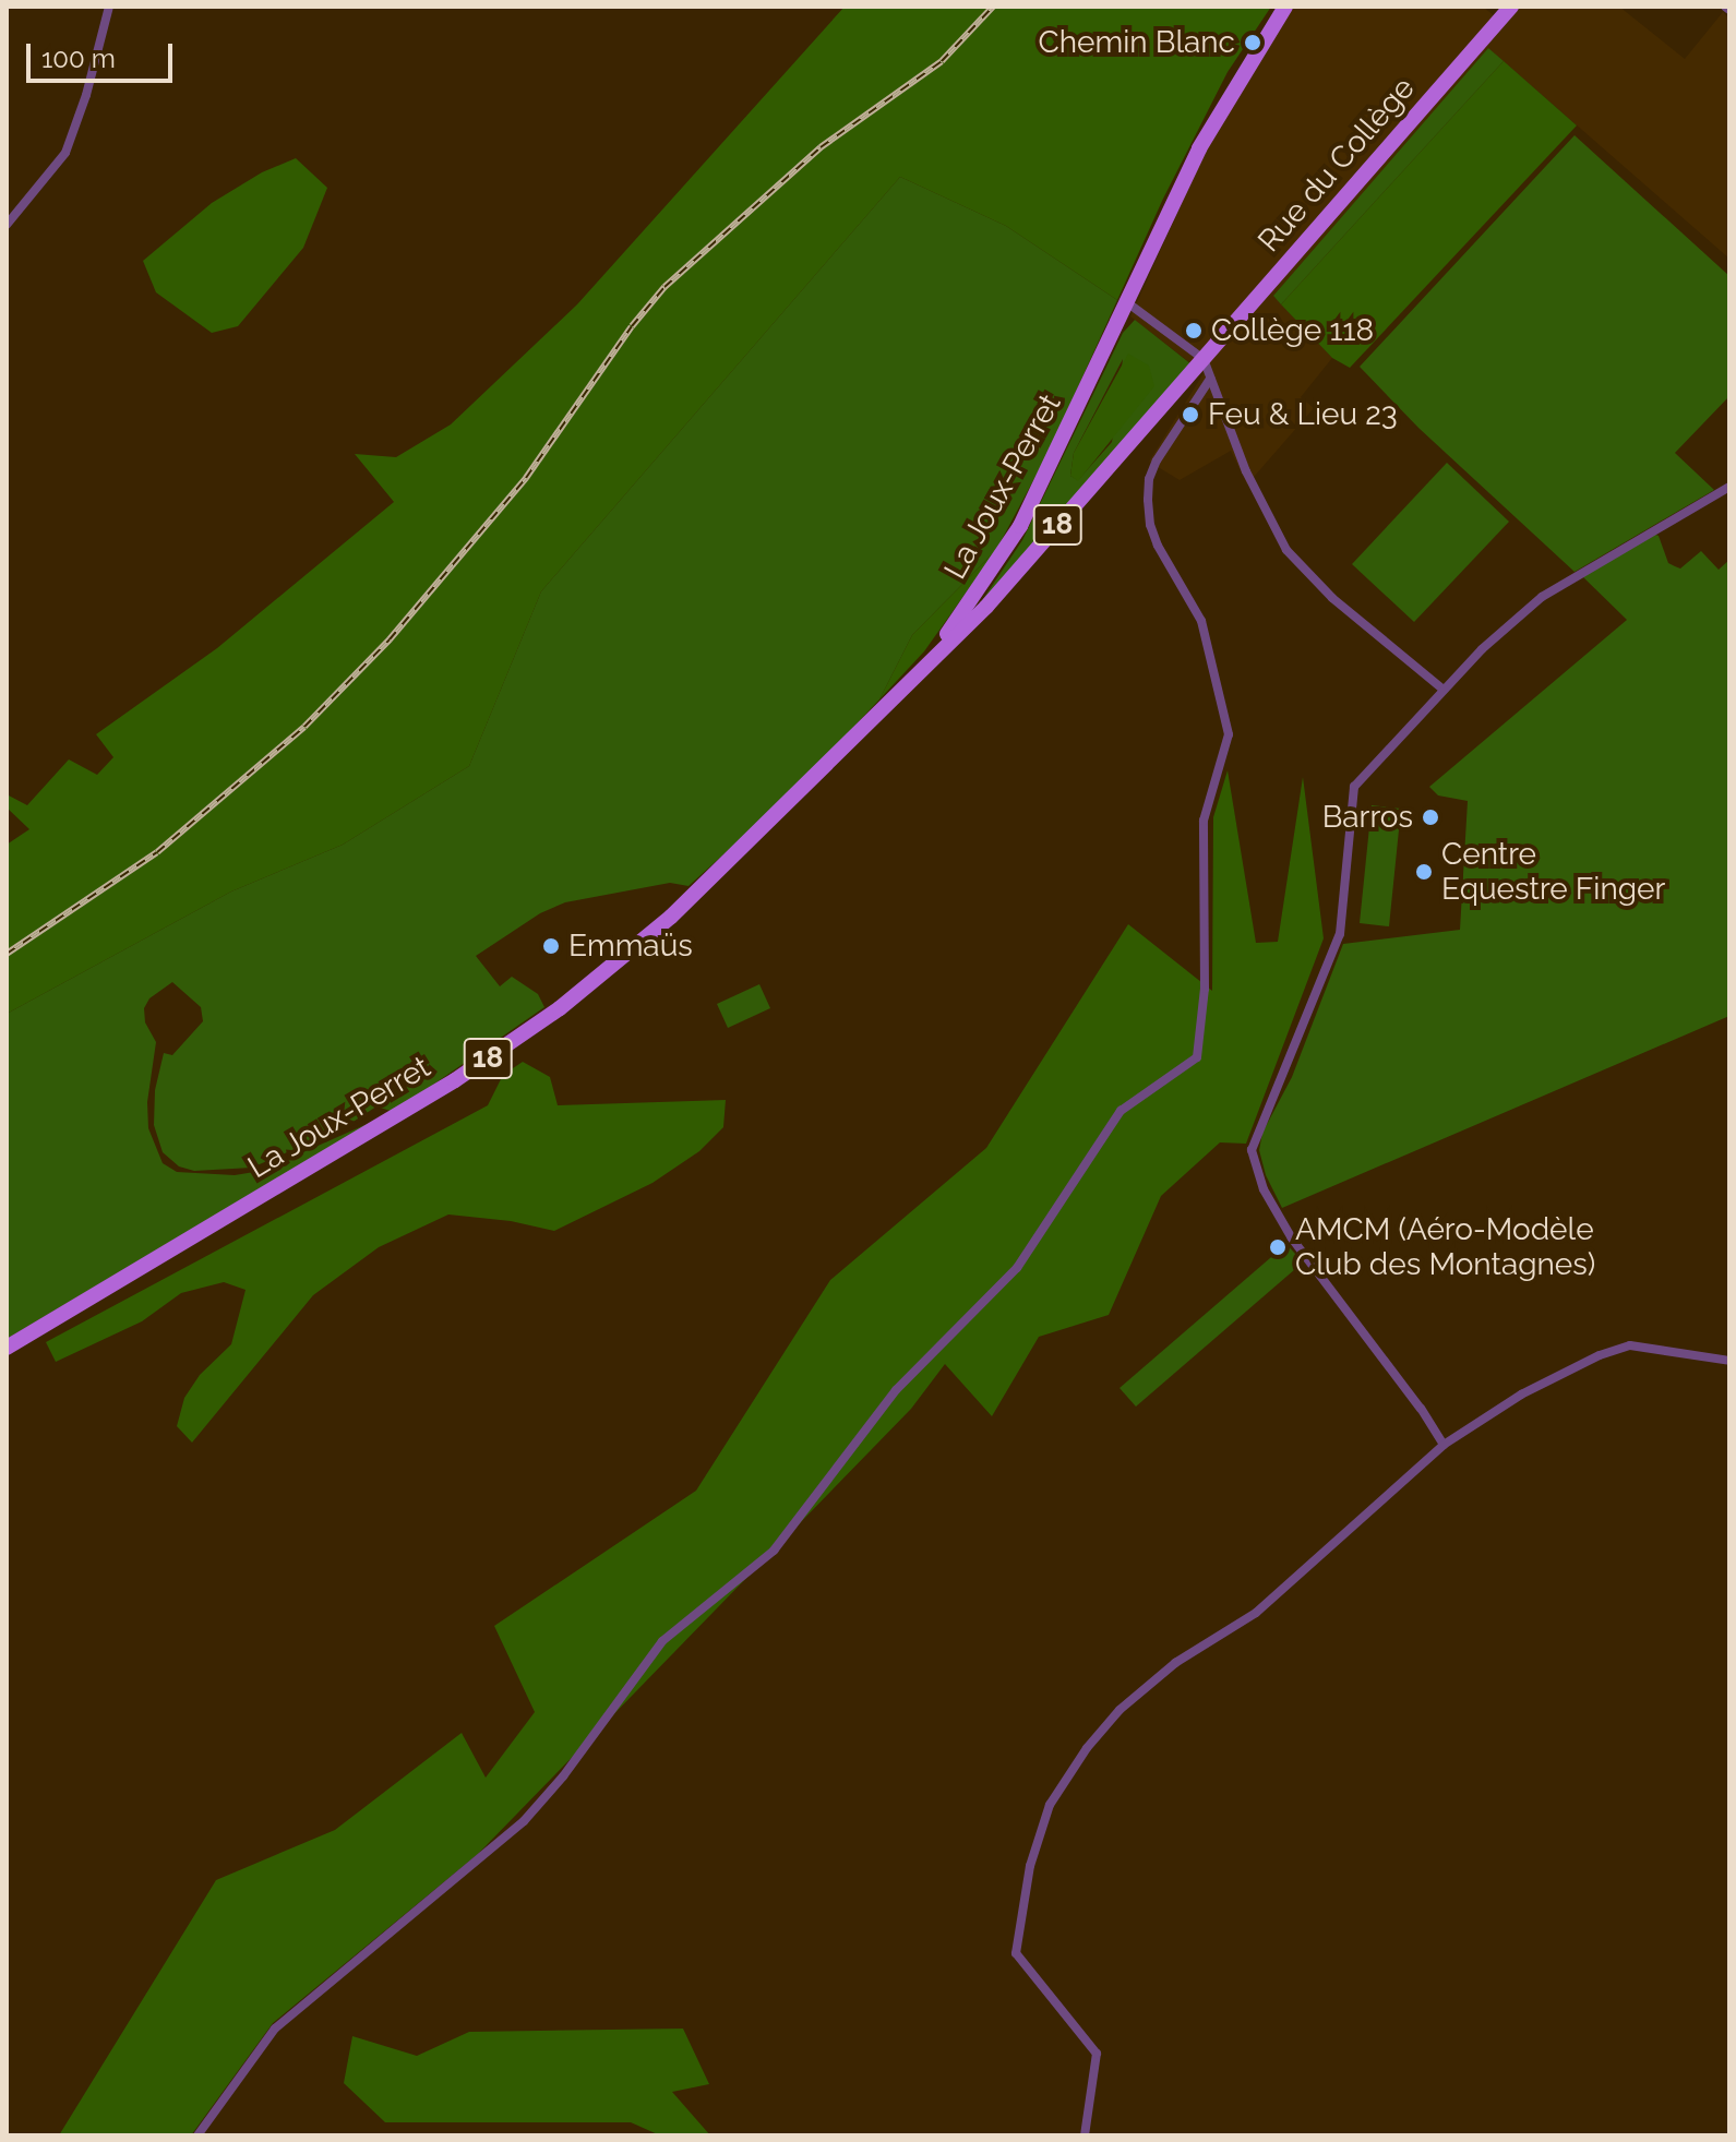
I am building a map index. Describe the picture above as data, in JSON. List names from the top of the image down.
{
  "streets": {
    "main road": ["Rue du Collège", "La Joux-Perret", "18"]
  },
  "crossings": [
    ["Rue du Collège", "La Joux-Perret"],
    ["La Joux-Perret", "18"]
  ],
  "places": [
    "Chemin Blanc",
    "Collège 118",
    "Feu & Lieu 23",
    "Barros",
    "Centre Equestre Finger",
    "Emmaüs",
    "AMCM (Aéro-Modèle Club des Montagnes)"
  ],
  "scale_bar": "100 m"
}
